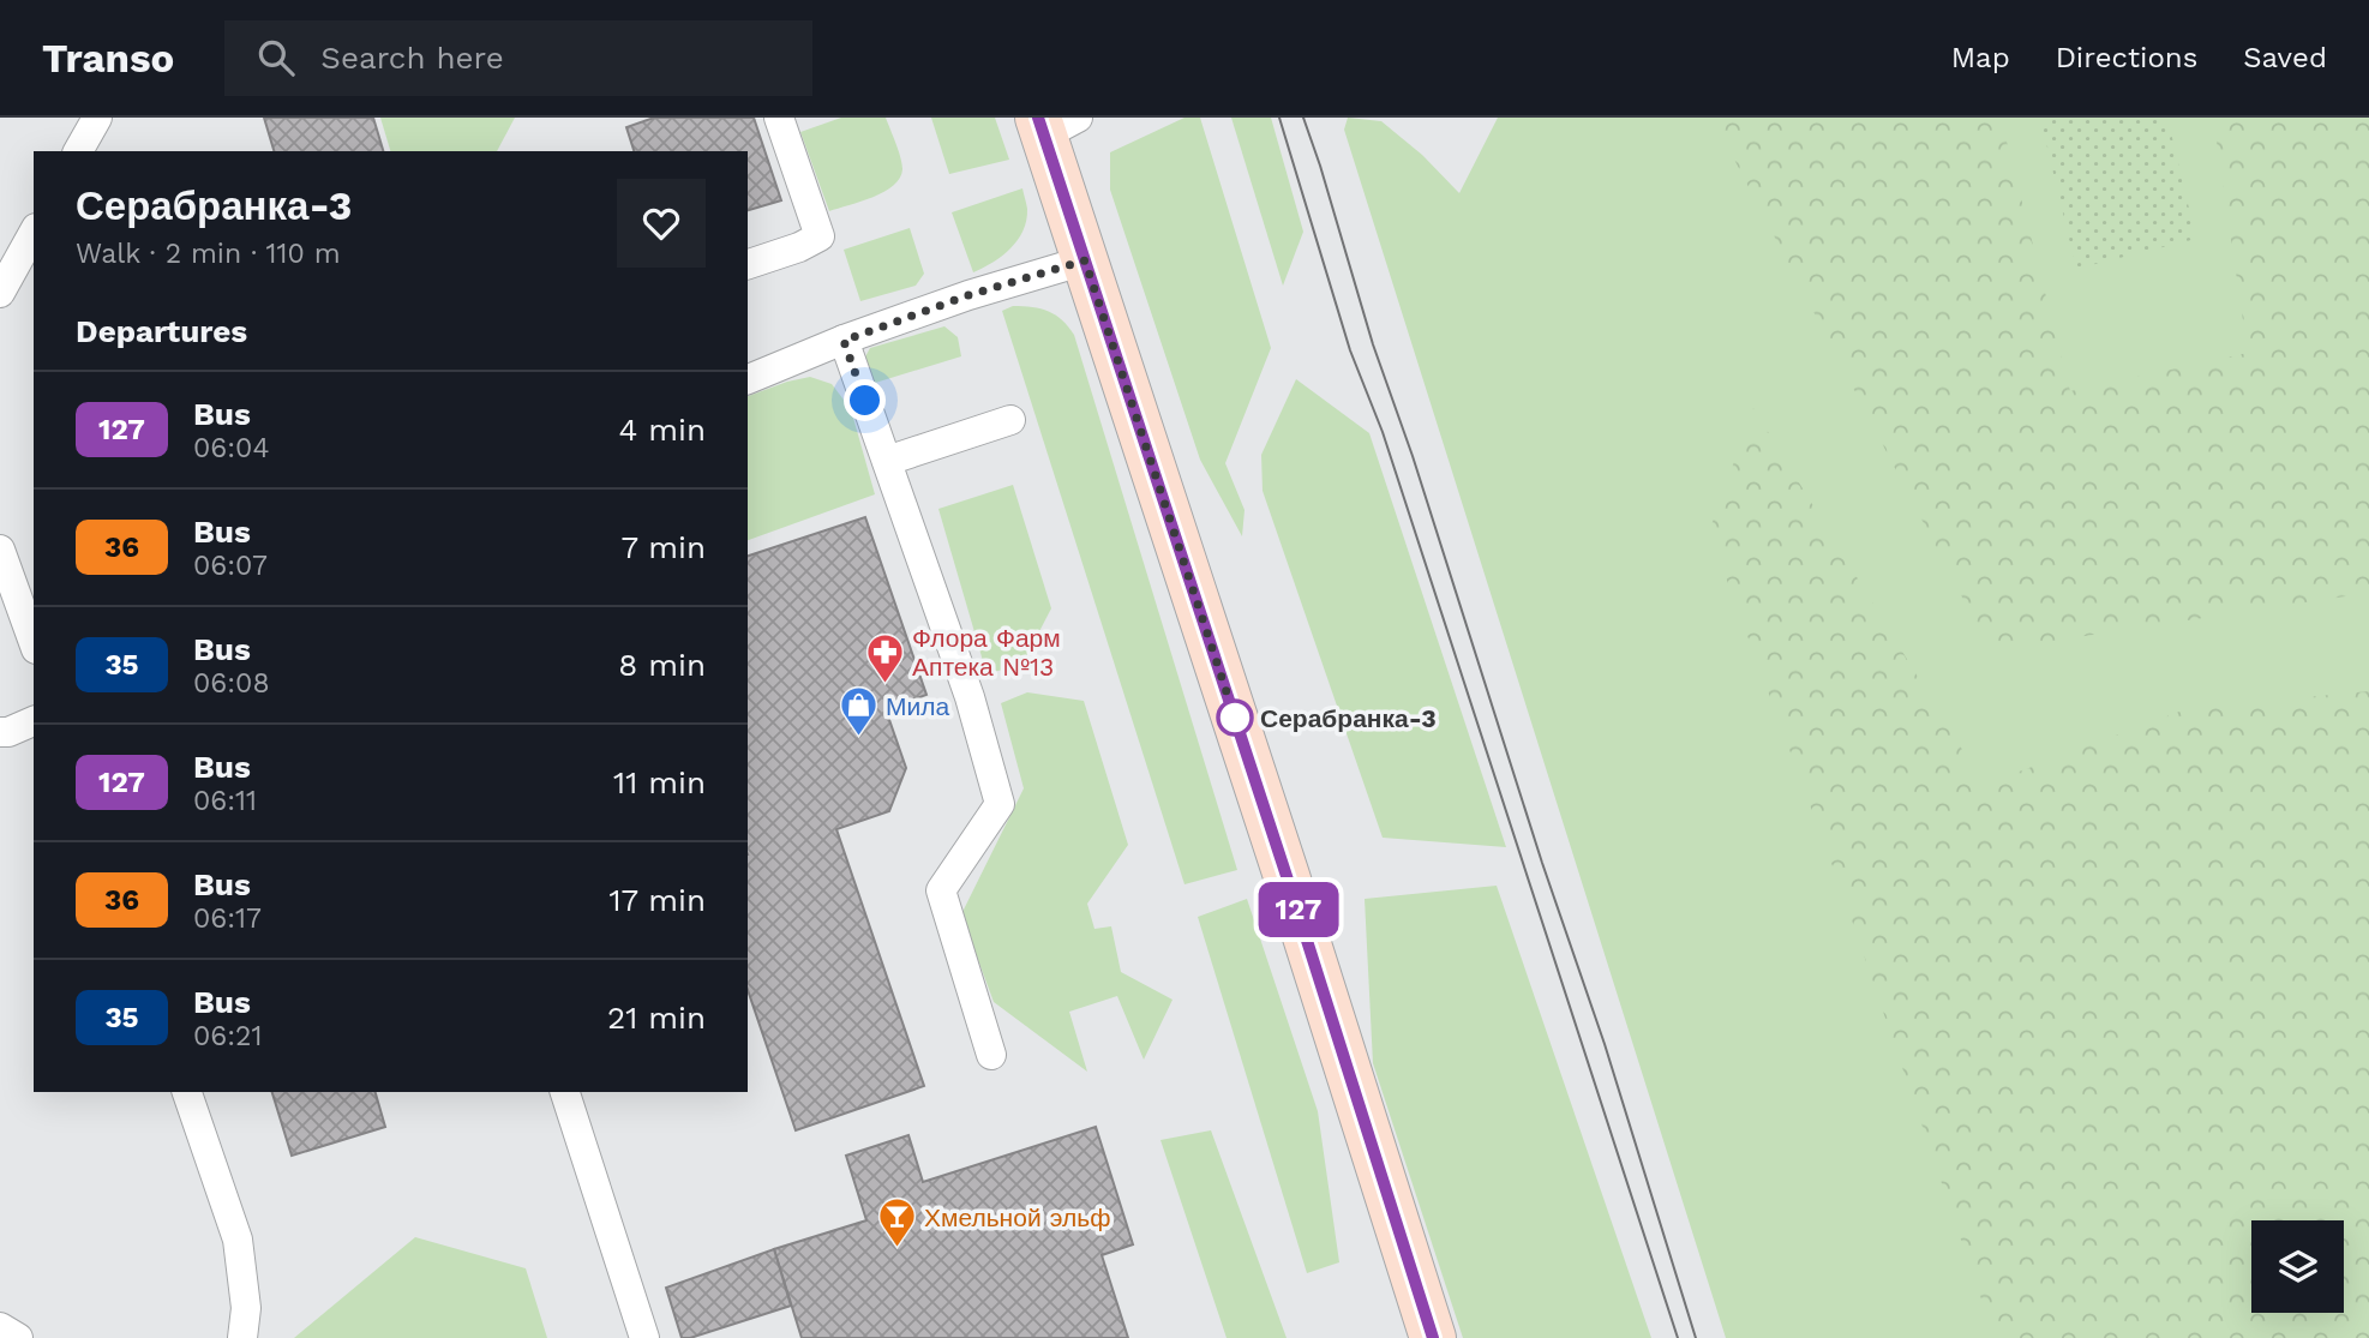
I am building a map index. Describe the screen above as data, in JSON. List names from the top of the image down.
{
  "places": {
    "pharmacy": ["Флора Фарм Аптека №13"],
    "other": ["Серабранка-3"],
    "shop": ["Мила"],
    "bar": ["Хмельной эльф"]
  },
  "lines": ["bus line 127"],
  "page": {
    "header": "Transo",
    "search": "Search here",
    "nav": ["Map", "Directions", "Saved"],
    "on_map": "127",
    "heading": [
      ["Серабранка-3", "Walk · 2 min · 110 m"],
      "Departures"
    ],
    "list": [
      {
        "mark": "127",
        "name": "Bus",
        "note": "06:04",
        "value": "4 min"
      },
      {
        "mark": "36",
        "name": "Bus",
        "note": "06:07",
        "value": "7 min"
      },
      {
        "mark": "35",
        "name": "Bus",
        "note": "06:08",
        "value": "8 min"
      },
      {
        "mark": "127",
        "name": "Bus",
        "note": "06:11",
        "value": "11 min"
      },
      {
        "mark": "36",
        "name": "Bus",
        "note": "06:17",
        "value": "17 min"
      },
      {
        "mark": "35",
        "name": "Bus",
        "note": "06:21",
        "value": "21 min"
      }
    ]
  }
}
